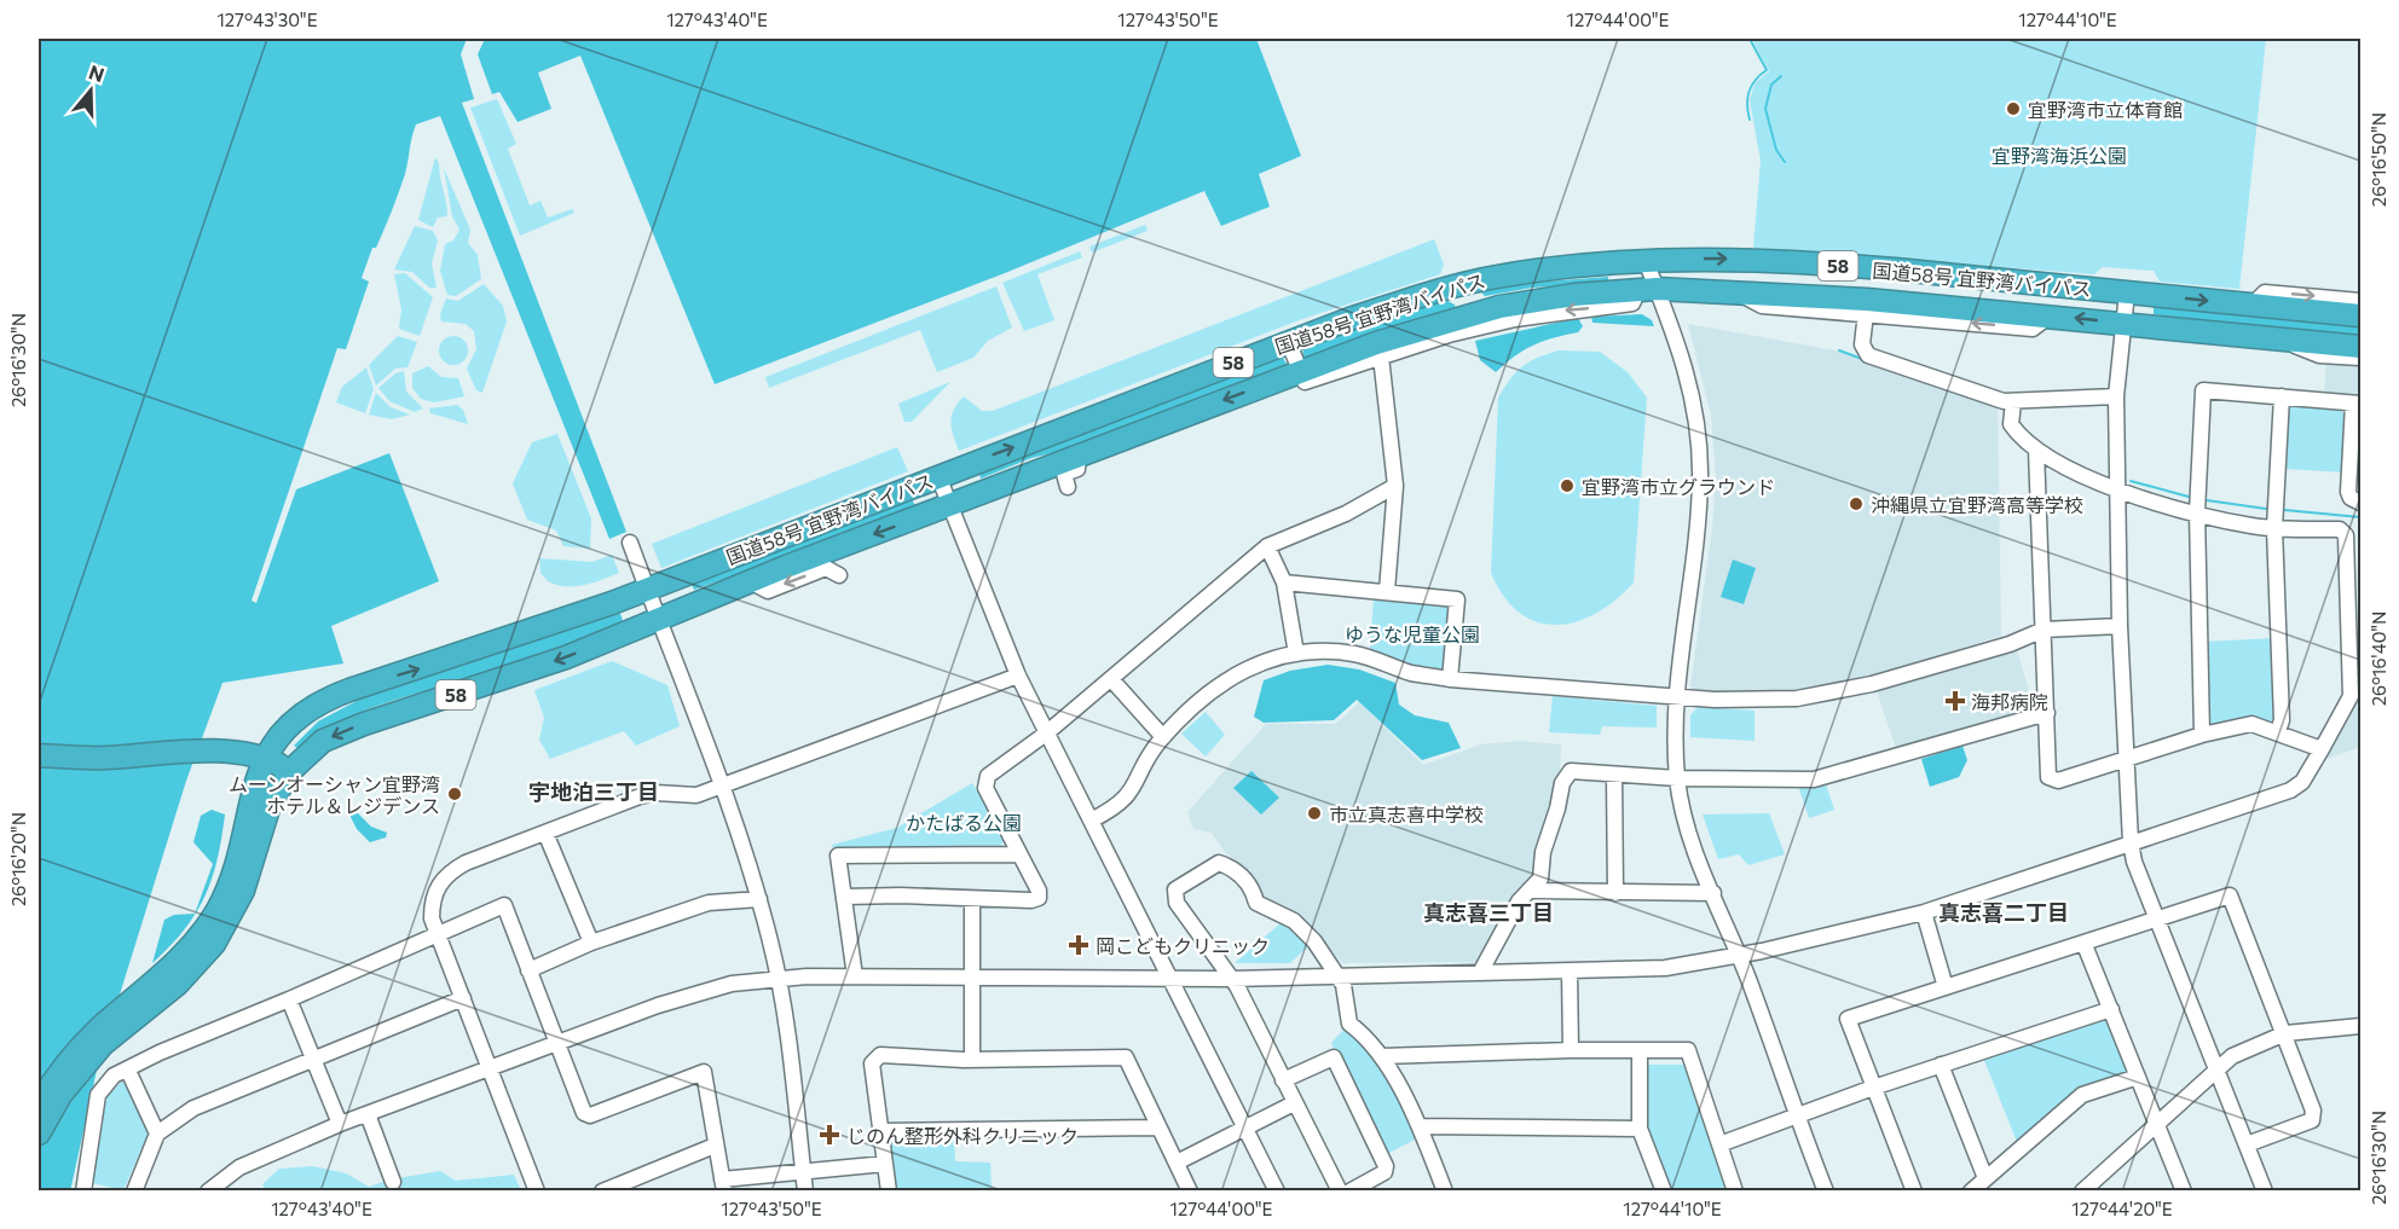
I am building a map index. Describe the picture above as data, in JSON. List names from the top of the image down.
{
  "streets": {
    "highway": ["58", "国道58号 宜野湾バイパス"]
  },
  "crossings": [
    ["58", "国道58号 宜野湾バイパス"]
  ],
  "districts": ["宇地泊三丁目", "真志喜三丁目", "真志喜二丁目"],
  "parks": ["宜野湾海浜公園", "ゆうな児童公園", "かたばる公園"],
  "places": {
    "other": [
      "宜野湾市立体育館",
      "宜野湾市立グラウンド",
      "沖縄県立宜野湾高等学校",
      "ムーンオーシャン宜野湾 ホテル＆レジデンス",
      "市立真志喜中学校"
    ],
    "health": ["海邦病院", "岡こどもクリニック", "じのん整形外科クリニック"]
  },
  "north": "top",
  "coordinates": [
    "127°43'30\"E",
    "127°43'40\"E",
    "127°43'50\"E",
    "127°44'00\"E",
    "127°44'10\"E",
    "26°16'50\"N",
    "26°16'30\"N",
    "26°16'40\"N",
    "26°16'20\"N",
    "127°44'20\"E"
  ]
}
